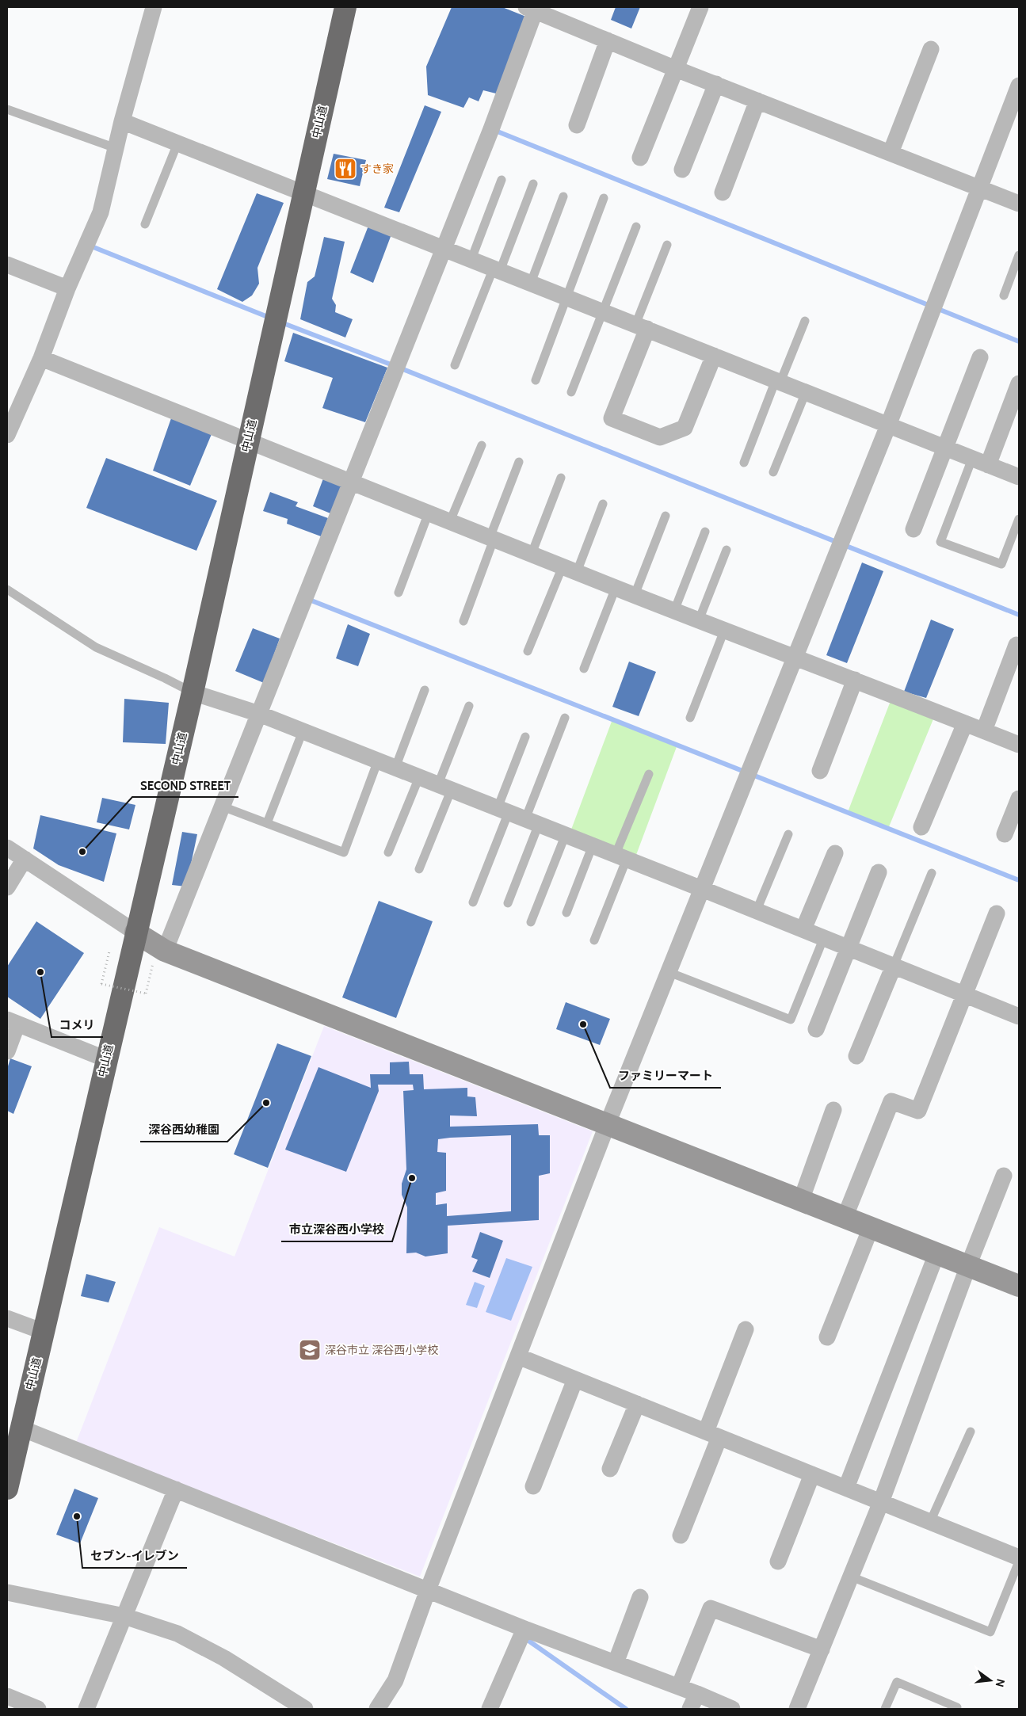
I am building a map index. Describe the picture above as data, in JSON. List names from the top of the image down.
{
  "streets": {
    "highway": ["中山道"]
  },
  "places": {
    "restaurant": ["すき家"],
    "other": [
      "SECOND STREET",
      "コメリ",
      "ファミリーマート",
      "深谷西幼稚園",
      "市立深谷西小学校",
      "セブン-イレブン"
    ],
    "school or university": ["深谷市立 深谷西小学校"]
  },
  "north": "right"
}
